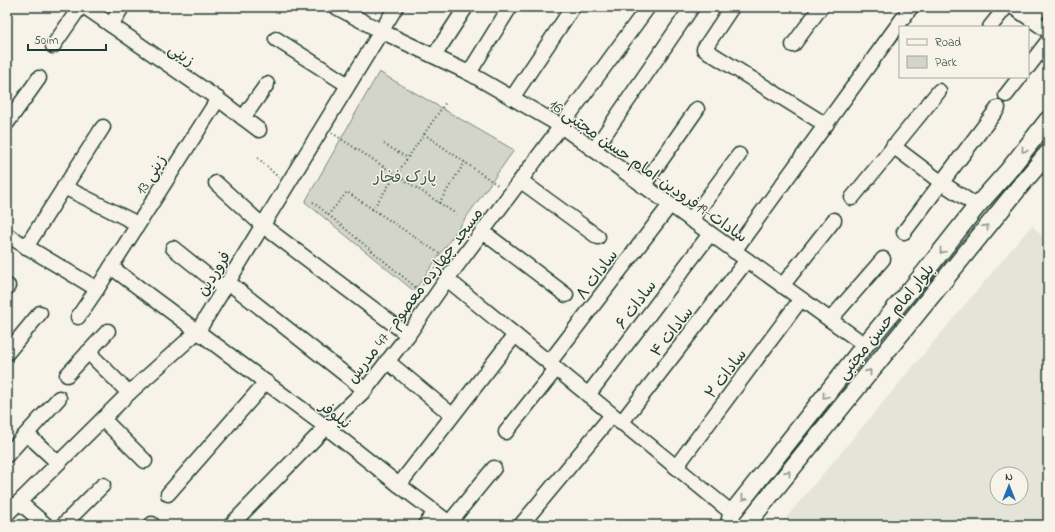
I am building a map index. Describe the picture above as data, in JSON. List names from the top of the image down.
{
  "streets": {
    "main road": ["بلوار امام حسن مجتبی"],
    "street": [
      "زینی",
      "سادات-19فرودین-امام حسن مجتبی 16",
      "زینی 13",
      "فروردین",
      "سادات ۸",
      "مسجد چهارده معصوم- 47 مدرس",
      "سادات ۶",
      "سادات ۴",
      "سادات ۲",
      "نیلوفر"
    ]
  },
  "crossings": [
    ["زینی", "زینی 13"],
    ["سادات-19فرودین-امام حسن مجتبی 16", "فروردین"],
    ["سادات-19فرودین-امام حسن مجتبی 16", "سادات ۸"],
    ["سادات-19فرودین-امام حسن مجتبی 16", "مسجد چهارده معصوم- 47 مدرس"],
    ["سادات-19فرودین-امام حسن مجتبی 16", "سادات ۶"],
    ["سادات-19فرودین-امام حسن مجتبی 16", "بلوار امام حسن مجتبی"],
    ["سادات-19فرودین-امام حسن مجتبی 16", "سادات ۴"],
    ["سادات-19فرودین-امام حسن مجتبی 16", "سادات ۲"],
    ["زینی 13", "نیلوفر"],
    ["فروردین", "نیلوفر"],
    ["مسجد چهارده معصوم- 47 مدرس", "نیلوفر"]
  ],
  "parks": ["پارک فخار"],
  "legend": ["Road", "Park"],
  "scale_bar": "50 m",
  "north": "top"
}
